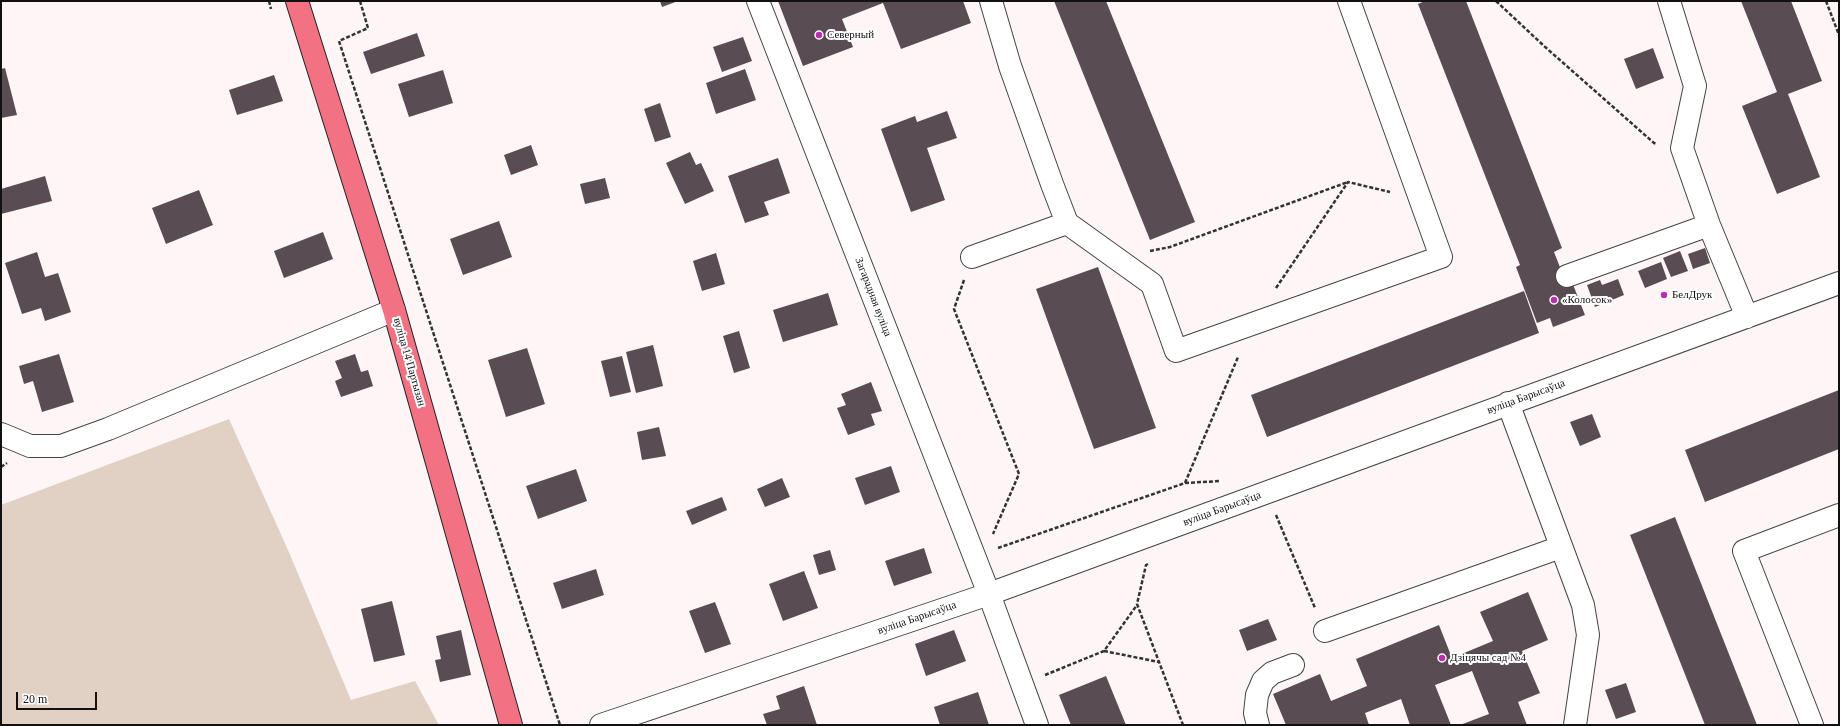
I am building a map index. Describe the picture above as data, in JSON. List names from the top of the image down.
{
  "streets": {
    "main road": ["вуліца 14 Партызан"],
    "street": ["Загарадная вуліца", "вуліца Барысаўца"]
  },
  "crossings": [
    ["Загарадная вуліца", "вуліца Барысаўца"]
  ],
  "places": [
    "Северный",
    "БелДрук",
    "«Колосок»",
    "Дзіцячы сад №4"
  ],
  "scale_bar": "20 m"
}
